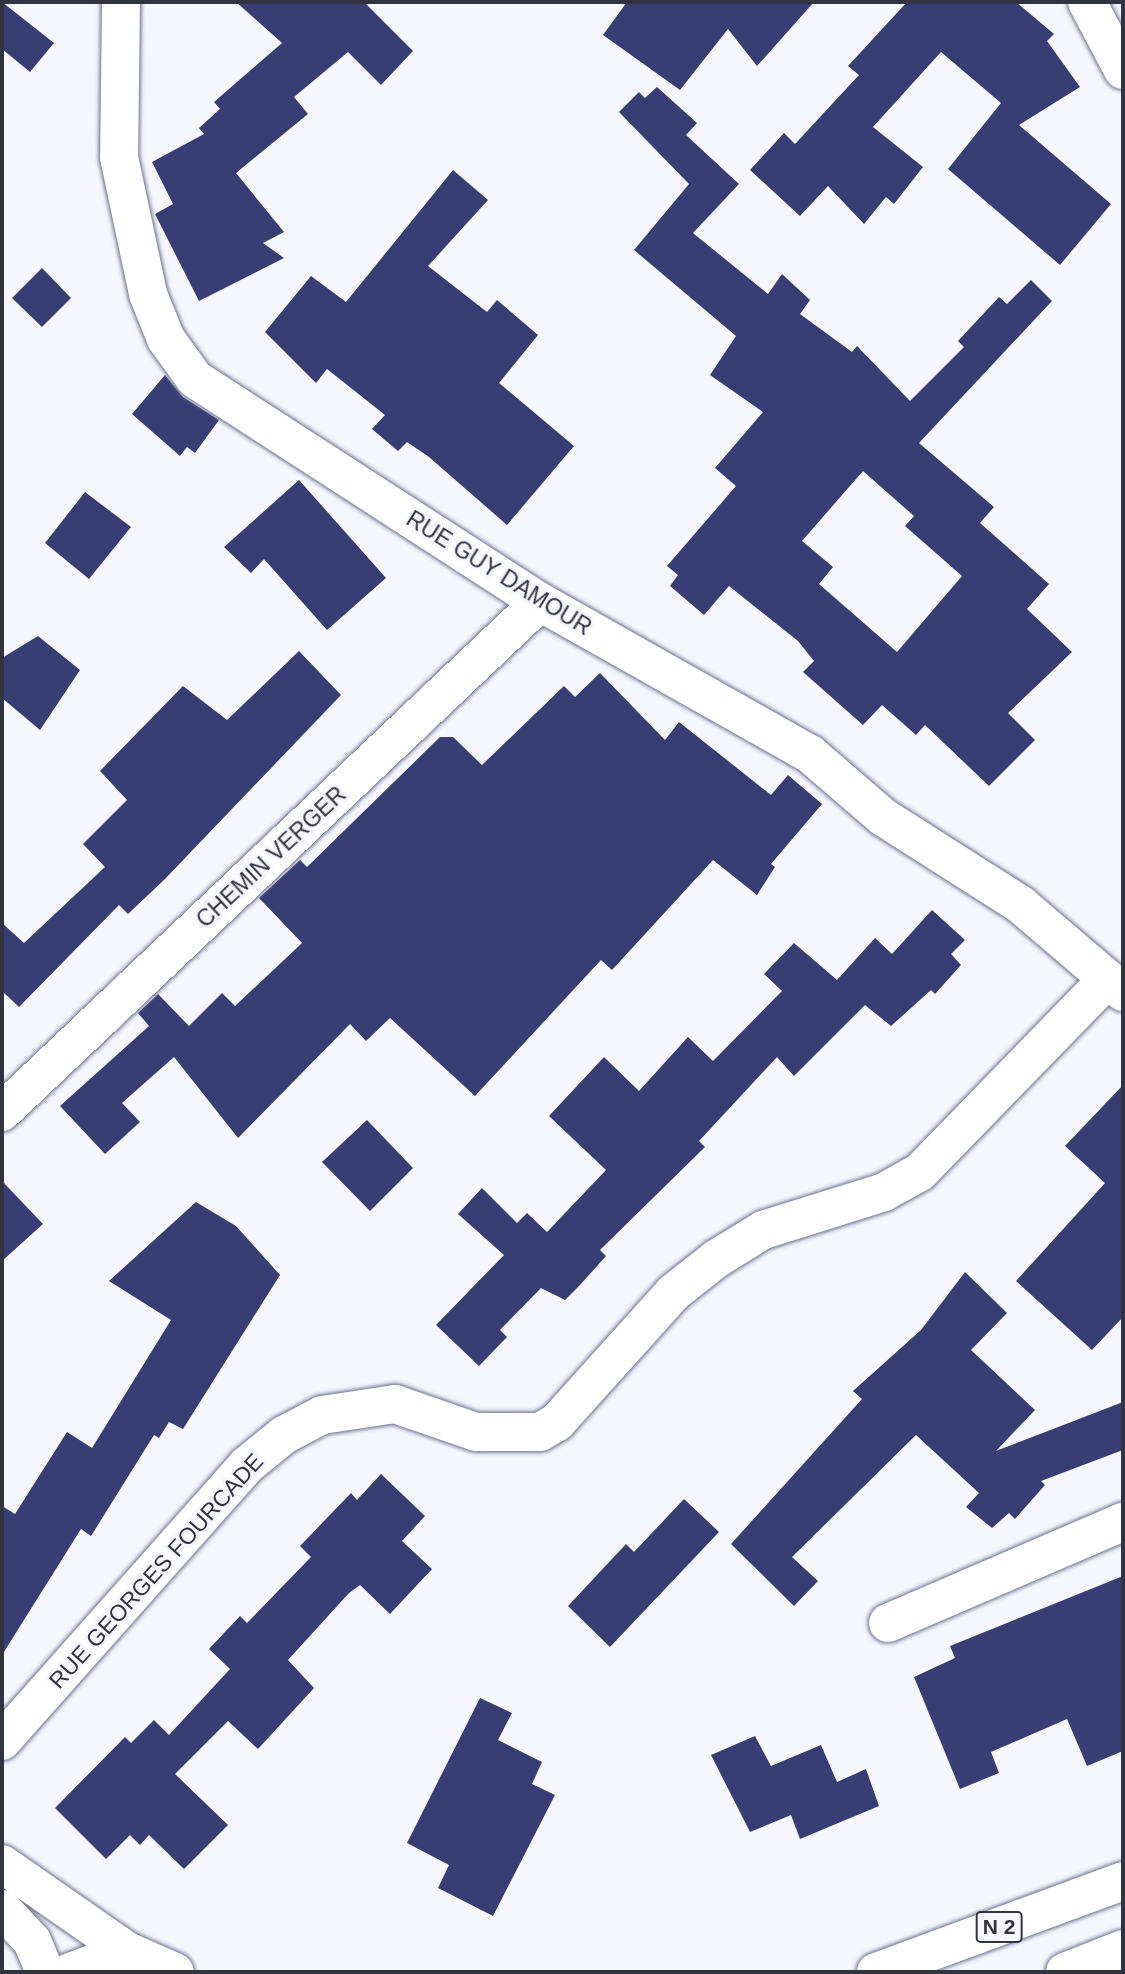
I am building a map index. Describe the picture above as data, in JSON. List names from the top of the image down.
{
  "streets": {
    "main road": [
      "RUE GUY DAMOUR",
      "CHEMIN VERGER",
      "RUE GEORGES FOURCADE",
      "N 2"
    ]
  },
  "crossings": [
    ["RUE GUY DAMOUR", "CHEMIN VERGER"],
    ["RUE GUY DAMOUR", "RUE GEORGES FOURCADE"]
  ]
}
